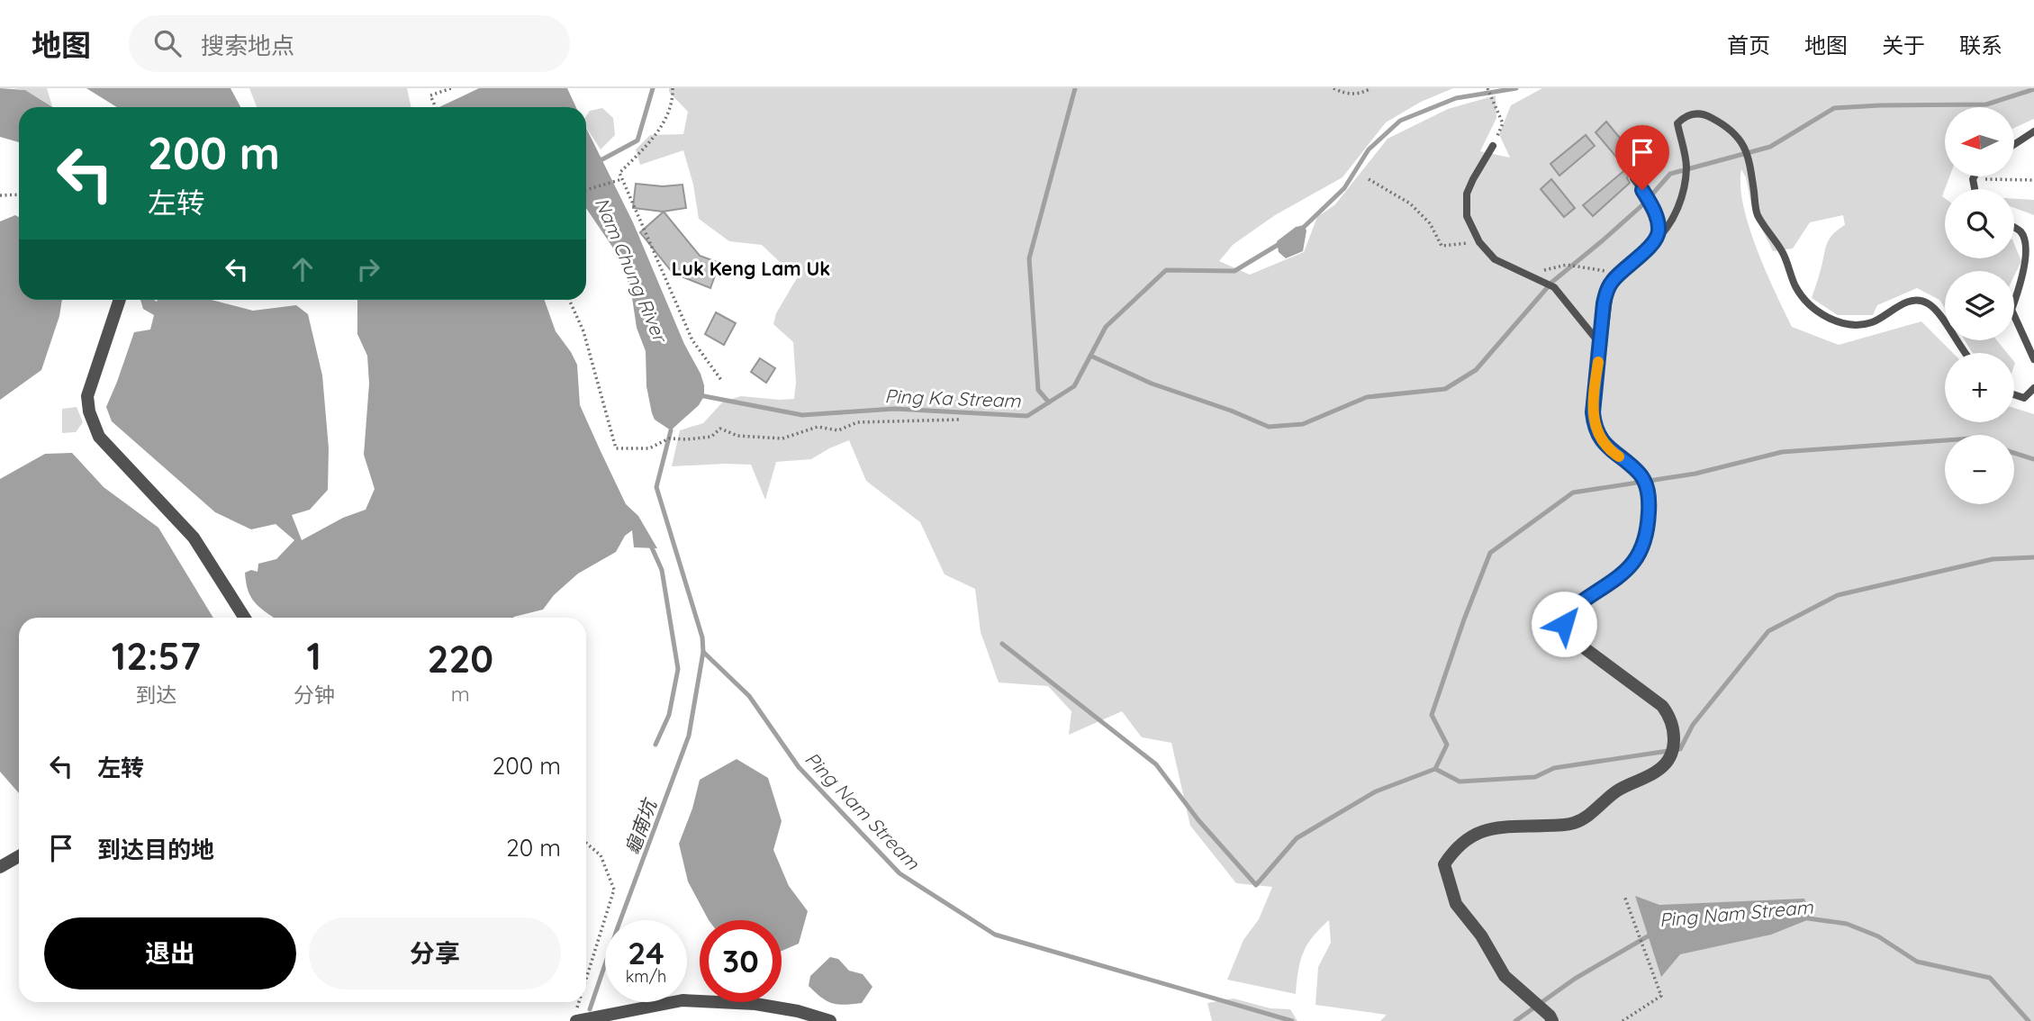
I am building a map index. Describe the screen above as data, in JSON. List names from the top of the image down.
{
  "districts": ["Luk Keng Lam Uk"],
  "water": [
    "Nam Chung River",
    "Ping Ka Stream",
    "Ping Nam Stream",
    "龜南坑"
  ],
  "north": "left",
  "page": {
    "header": "地图",
    "search": "搜索地点",
    "nav": [
      "首页",
      "地图",
      "关于",
      "联系"
    ],
    "map_buttons": ["+", "−"],
    "turn": ["200 m", "左转"],
    "eta": [
      "12:57",
      "到达",
      "1",
      "分钟",
      "220",
      "m"
    ],
    "list": [
      {
        "name": "左转",
        "value": "200 m"
      },
      {
        "name": "到达目的地",
        "value": "20 m"
      }
    ],
    "buttons": ["退出", "分享"],
    "speed": "24 km/h",
    "limit": "30"
  }
}
